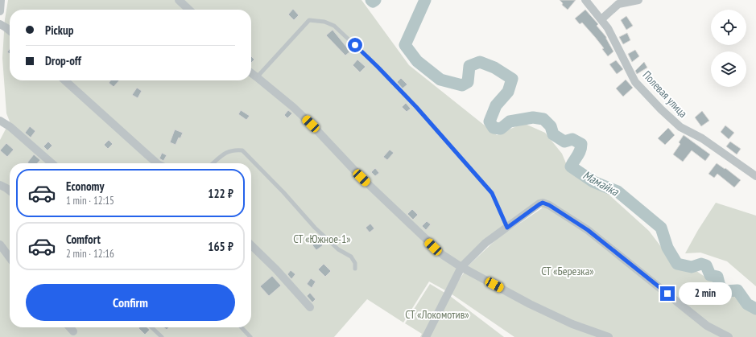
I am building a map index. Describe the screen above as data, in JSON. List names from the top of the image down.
{
  "streets": {
    "street": ["Полевая улица"]
  },
  "water": ["Мамайка"],
  "parks": ["СТ «Южное-1»", "СТ «Березка»", "СТ «Локомотив»"],
  "page": {
    "banner": ["Pickup", "Drop-off"],
    "list": [
      {
        "name": "Economy",
        "note": "1 min · 12:15",
        "value": "122 ₽"
      },
      {
        "name": "Comfort",
        "note": "2 min · 12:16",
        "value": "165 ₽"
      }
    ],
    "buttons": "Confirm",
    "bubble": "2 min"
  }
}
